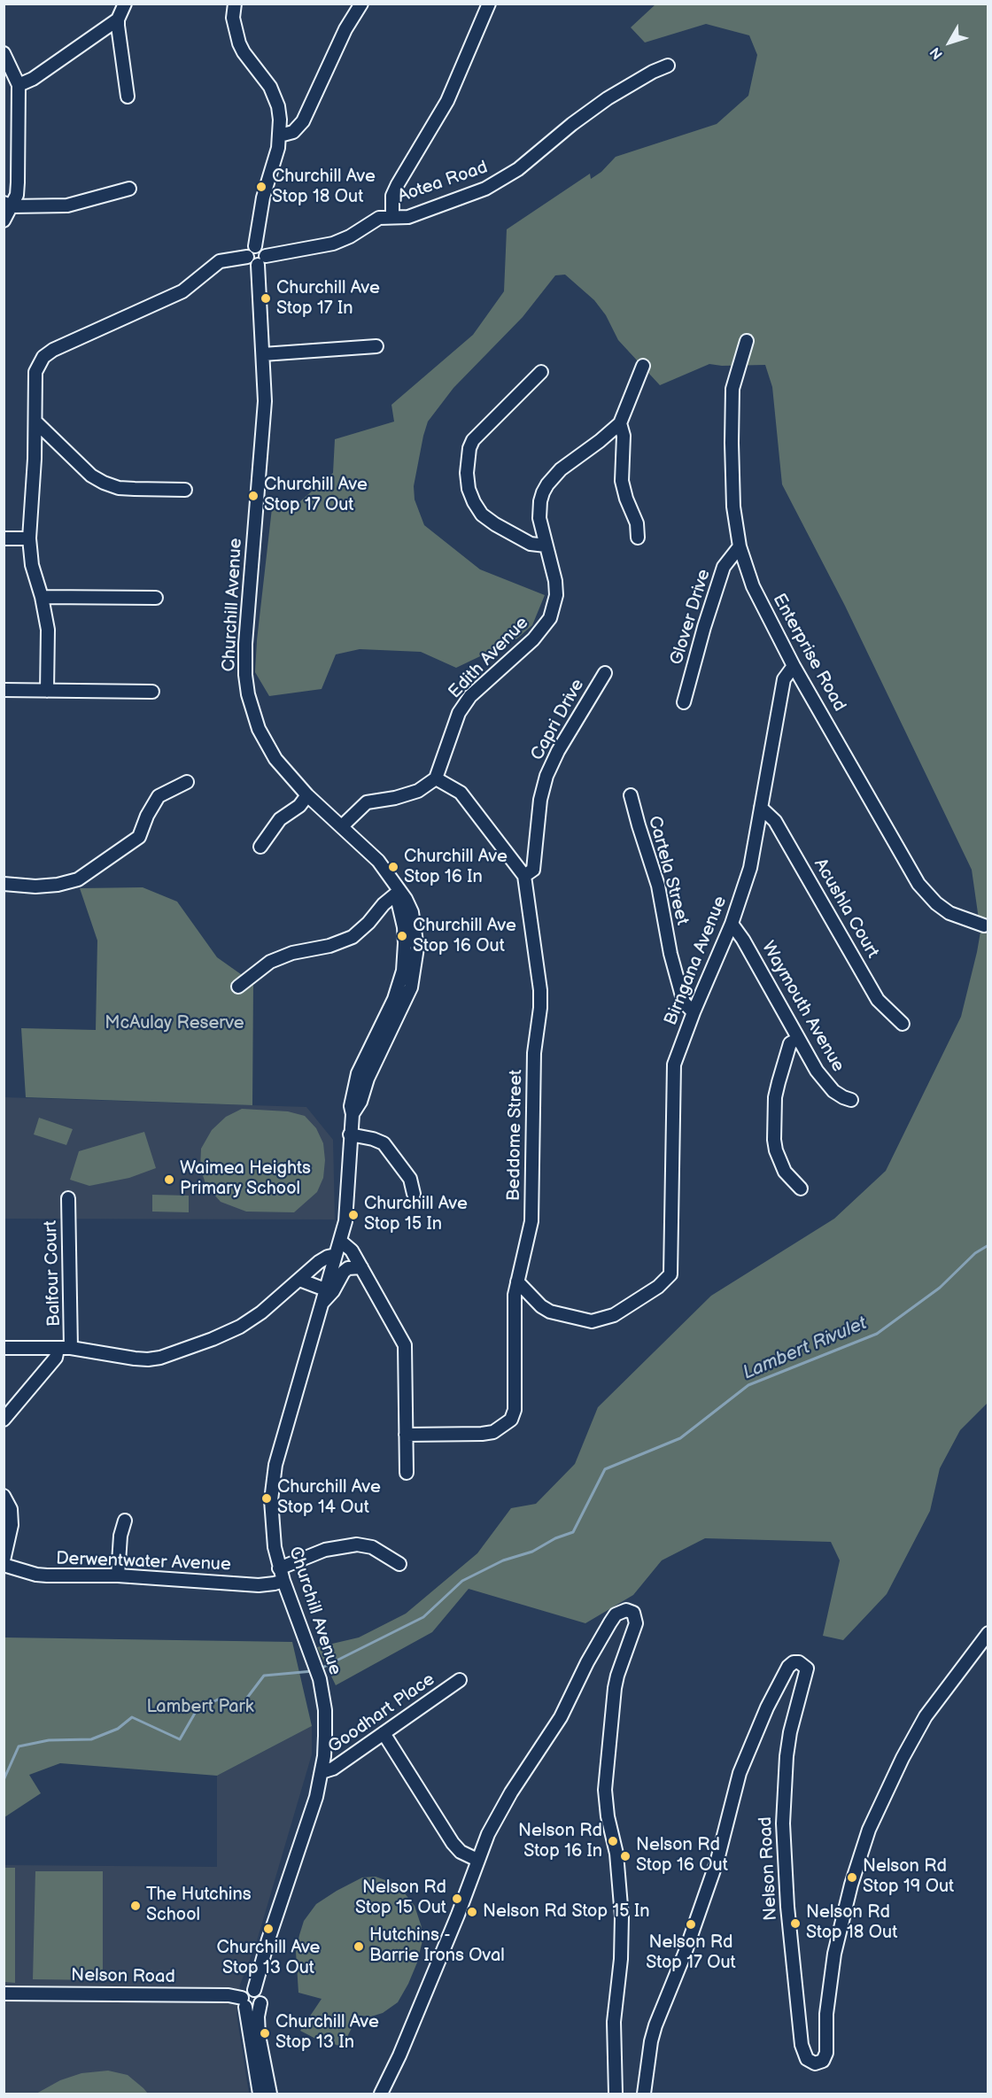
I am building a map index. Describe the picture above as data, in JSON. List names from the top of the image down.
{
  "streets": {
    "street": [
      "Aotea Road",
      "Churchill Avenue",
      "Glover Drive",
      "Enterprise Road",
      "Edith Avenue",
      "Capri Drive",
      "Cartela Street",
      "Acushla Court",
      "Birngana Avenue",
      "Waymouth Avenue",
      "Beddome Street",
      "Balfour Court",
      "Derwentwater Avenue",
      "Goodhart Place",
      "Nelson Road"
    ]
  },
  "crossings": [
    ["Aotea Road", "Churchill Avenue"],
    ["Churchill Avenue", "Derwentwater Avenue"],
    ["Churchill Avenue", "Goodhart Place"],
    ["Churchill Avenue", "Nelson Road"],
    ["Glover Drive", "Enterprise Road"],
    ["Enterprise Road", "Birngana Avenue"],
    ["Edith Avenue", "Beddome Street"],
    ["Capri Drive", "Beddome Street"],
    ["Cartela Street", "Birngana Avenue"],
    ["Acushla Court", "Birngana Avenue"],
    ["Birngana Avenue", "Waymouth Avenue"],
    ["Birngana Avenue", "Beddome Street"]
  ],
  "water": ["Lambert Rivulet"],
  "parks": ["McAulay Reserve", "Lambert Park"],
  "places": [
    "Churchill Ave Stop 18 Out",
    "Churchill Ave Stop 17 In",
    "Churchill Ave Stop 17 Out",
    "Churchill Ave Stop 16 In",
    "Churchill Ave Stop 16 Out",
    "Waimea Heights Primary School",
    "Churchill Ave Stop 15 In",
    "Churchill Ave Stop 14 Out",
    "Nelson Rd Stop 16 In",
    "Nelson Rd Stop 16 Out",
    "Nelson Rd Stop 19 Out",
    "Nelson Rd Stop 15 Out",
    "The Hutchins School",
    "Nelson Rd Stop 15 In",
    "Nelson Rd Stop 18 Out",
    "Nelson Rd Stop 17 Out",
    "Churchill Ave Stop 13 Out",
    "Hutchins - Barrie Irons Oval",
    "Churchill Ave Stop 13 In"
  ],
  "north": "bottom left"
}
